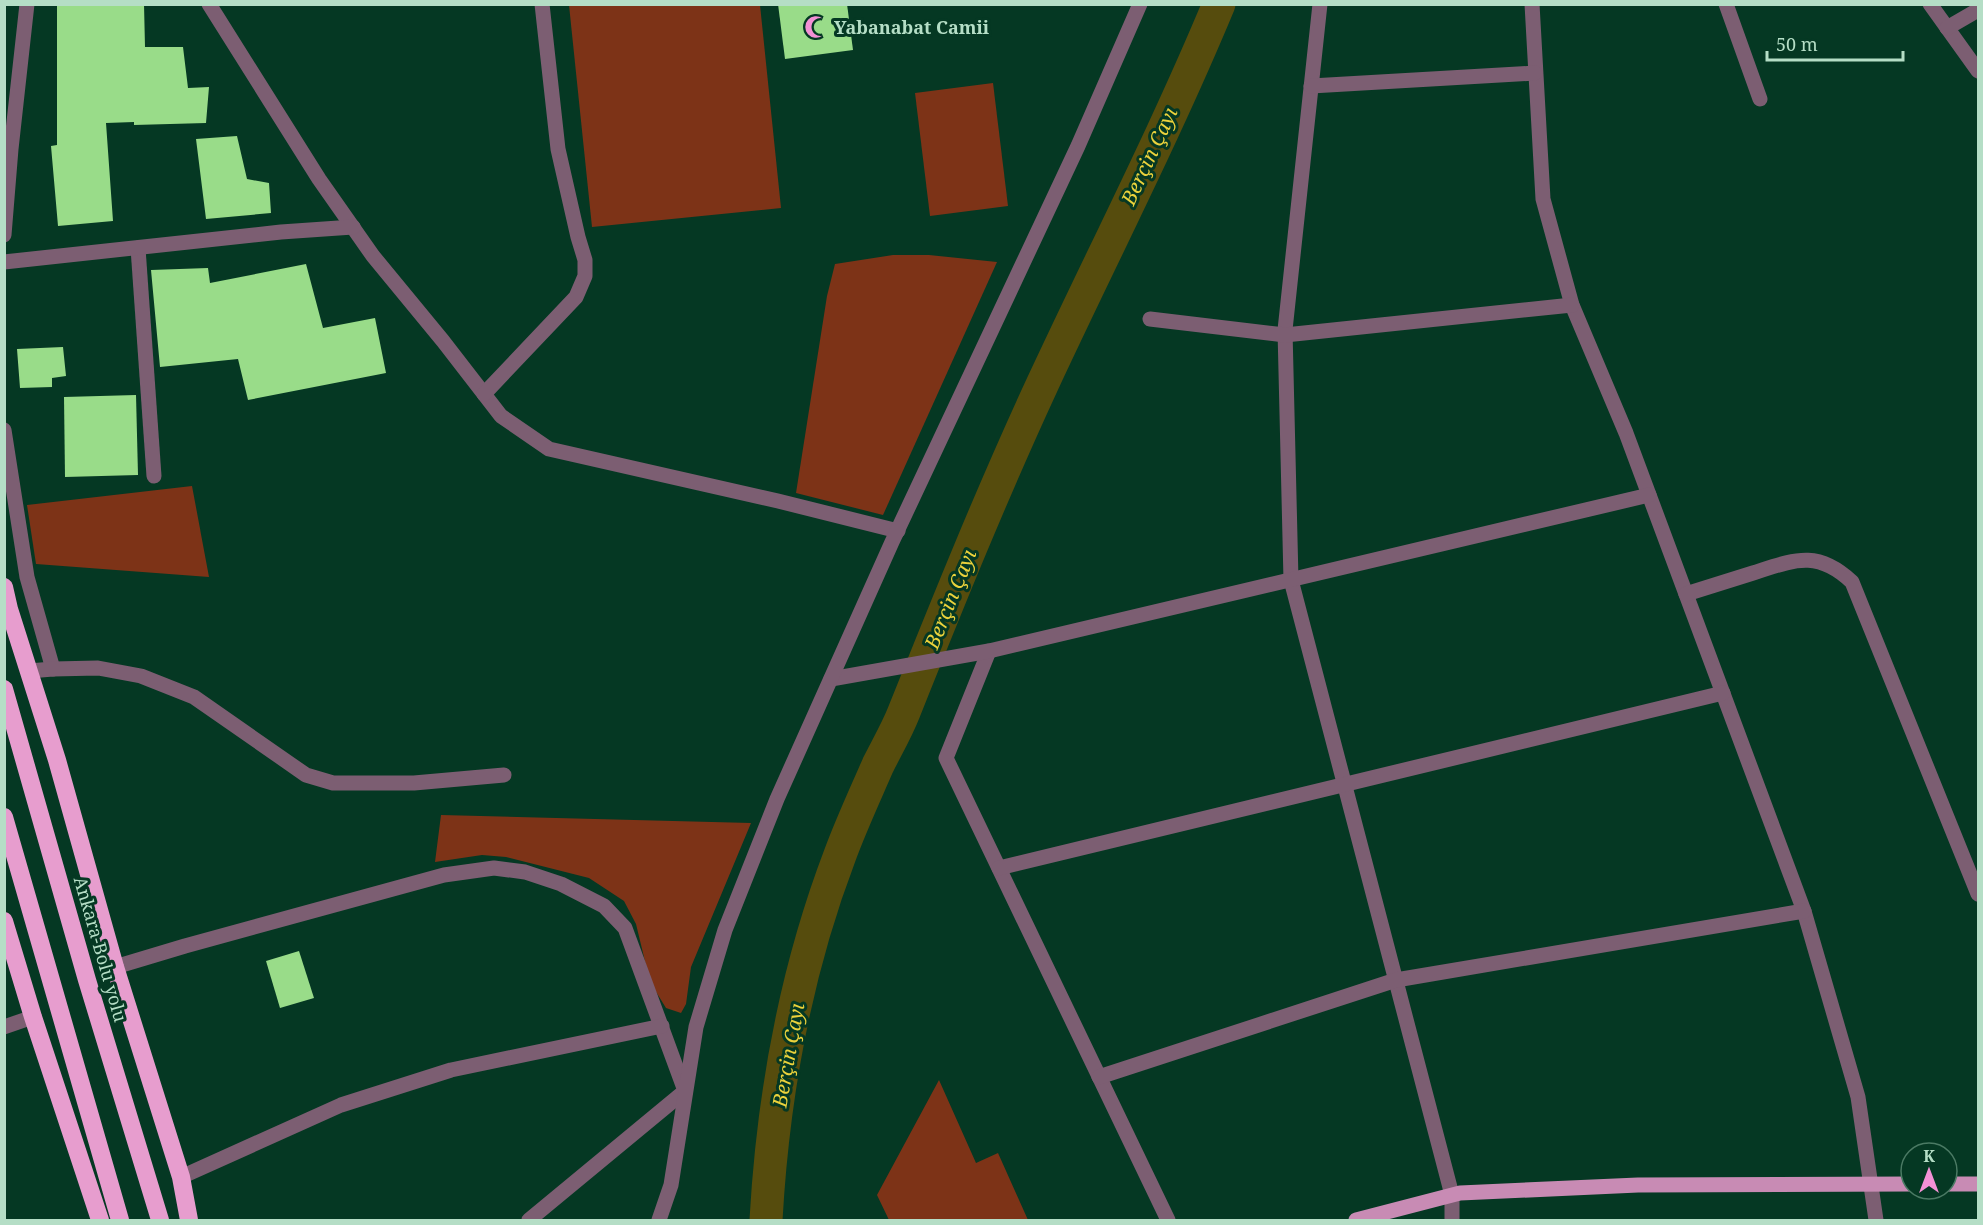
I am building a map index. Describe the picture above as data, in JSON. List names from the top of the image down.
{
  "streets": {
    "highway": ["Ankara-Bolu yolu"]
  },
  "water": ["Berçin Çayı"],
  "places": {
    "mosque": ["Yabanabat Camii"]
  },
  "scale_bar": "50 m",
  "north": "top"
}
